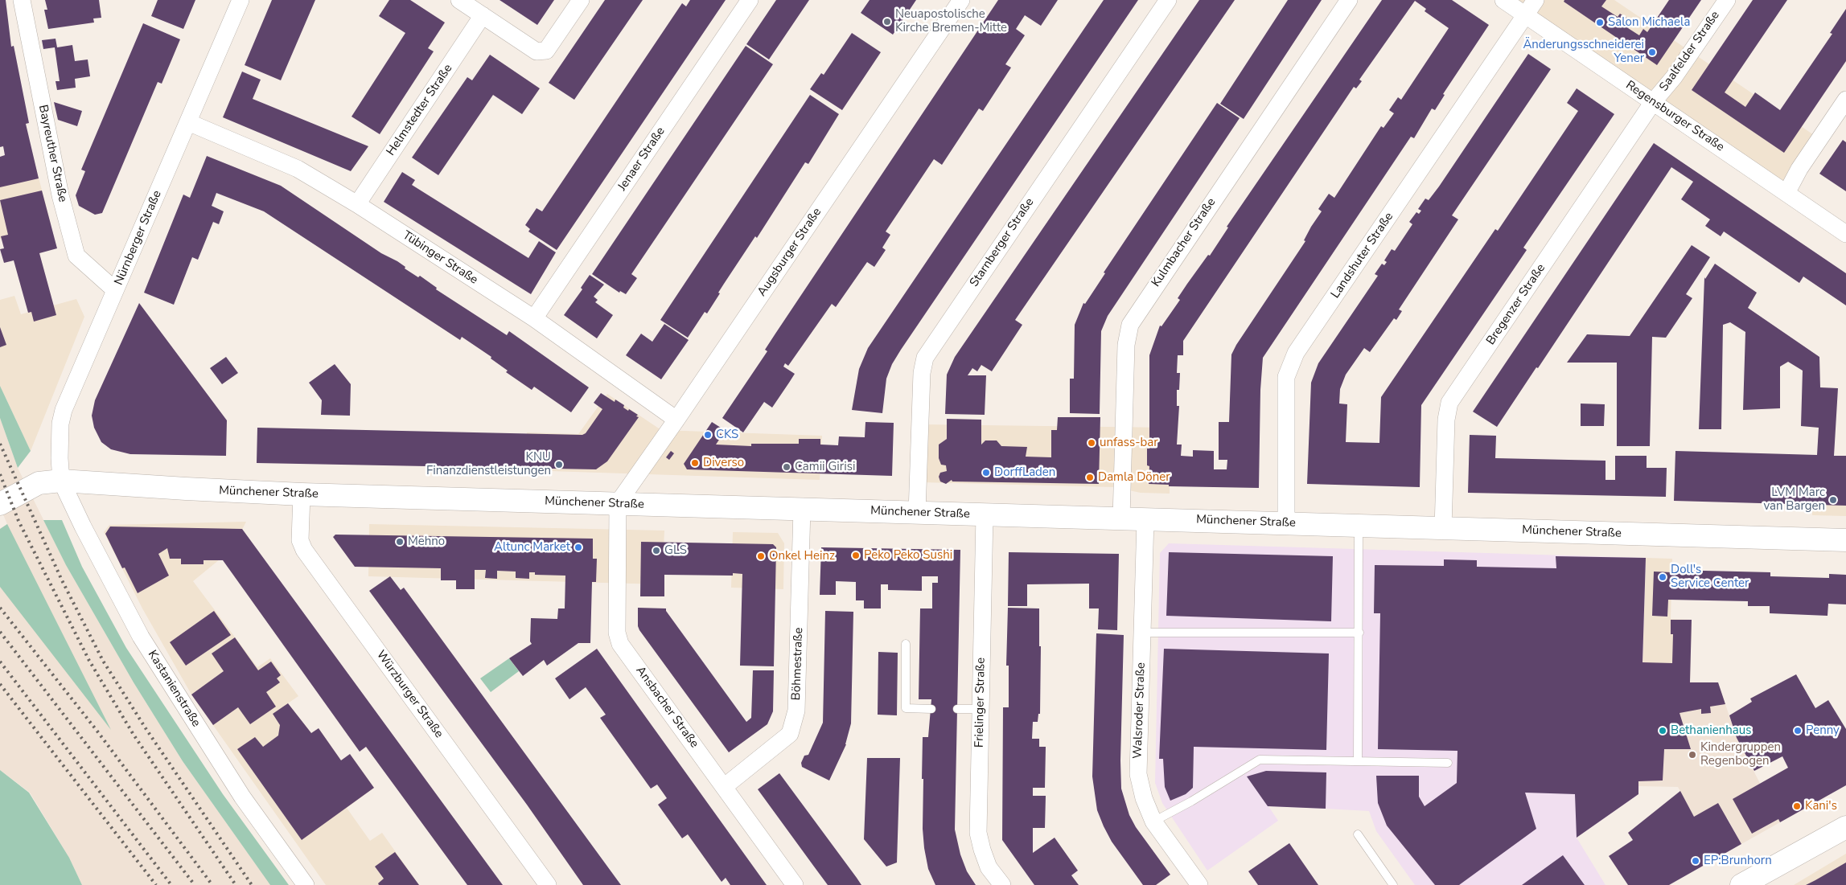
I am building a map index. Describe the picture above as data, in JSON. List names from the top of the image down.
{
  "streets": {
    "street": [
      "Saalfelder Straße",
      "Helmstedter Straße",
      "Regensburger Straße",
      "Bayreuther Straße",
      "Jenaer Straße",
      "Nürnberger Straße",
      "Starnberger Straße",
      "Kulmbacher Straße",
      "Augsburger Straße",
      "Landshuter Straße",
      "Tübinger Straße",
      "Bregenzer Straße",
      "Münchener Straße",
      "Böhmestraße",
      "Kastanienstraße",
      "Würzburger Straße",
      "Frielinger Straße",
      "Ansbacher Straße",
      "Walsroder Straße"
    ]
  },
  "crossings": [
    ["Saalfelder Straße", "Regensburger Straße"],
    ["Saalfelder Straße", "Bregenzer Straße"],
    ["Helmstedter Straße", "Tübinger Straße"],
    ["Regensburger Straße", "Landshuter Straße"],
    ["Regensburger Straße", "Bregenzer Straße"],
    ["Bayreuther Straße", "Nürnberger Straße"],
    ["Jenaer Straße", "Tübinger Straße"],
    ["Nürnberger Straße", "Tübinger Straße"],
    ["Nürnberger Straße", "Münchener Straße"],
    ["Nürnberger Straße", "Kastanienstraße"],
    ["Starnberger Straße", "Münchener Straße"],
    ["Kulmbacher Straße", "Münchener Straße"],
    ["Augsburger Straße", "Tübinger Straße"],
    ["Augsburger Straße", "Münchener Straße"],
    ["Augsburger Straße", "Ansbacher Straße"],
    ["Landshuter Straße", "Münchener Straße"],
    ["Bregenzer Straße", "Münchener Straße"],
    ["Münchener Straße", "Böhmestraße"],
    ["Münchener Straße", "Kastanienstraße"],
    ["Münchener Straße", "Würzburger Straße"],
    ["Münchener Straße", "Frielinger Straße"],
    ["Münchener Straße", "Ansbacher Straße"],
    ["Münchener Straße", "Walsroder Straße"],
    ["Böhmestraße", "Ansbacher Straße"]
  ],
  "places": [
    "Neuapostolische Kirche Bremen-Mitte",
    "Salon Michaela",
    "Änderungsschneiderei Yener",
    "CKS",
    "unfass-bar",
    "Diverso",
    "KNU Finanzdienstleistungen",
    "Camii Girisi",
    "DorffLaden",
    "Damla Döner",
    "LVM Marc van Bargen",
    "Mehno",
    "Altunc Market",
    "GLS",
    "Peko Peko Sushi",
    "Onkel Heinz",
    "Doll's Service Center",
    "Bethanienhaus",
    "Penny",
    "Kindergruppen Regenbogen",
    "Kani's",
    "EP:Brunhorn"
  ]
}
